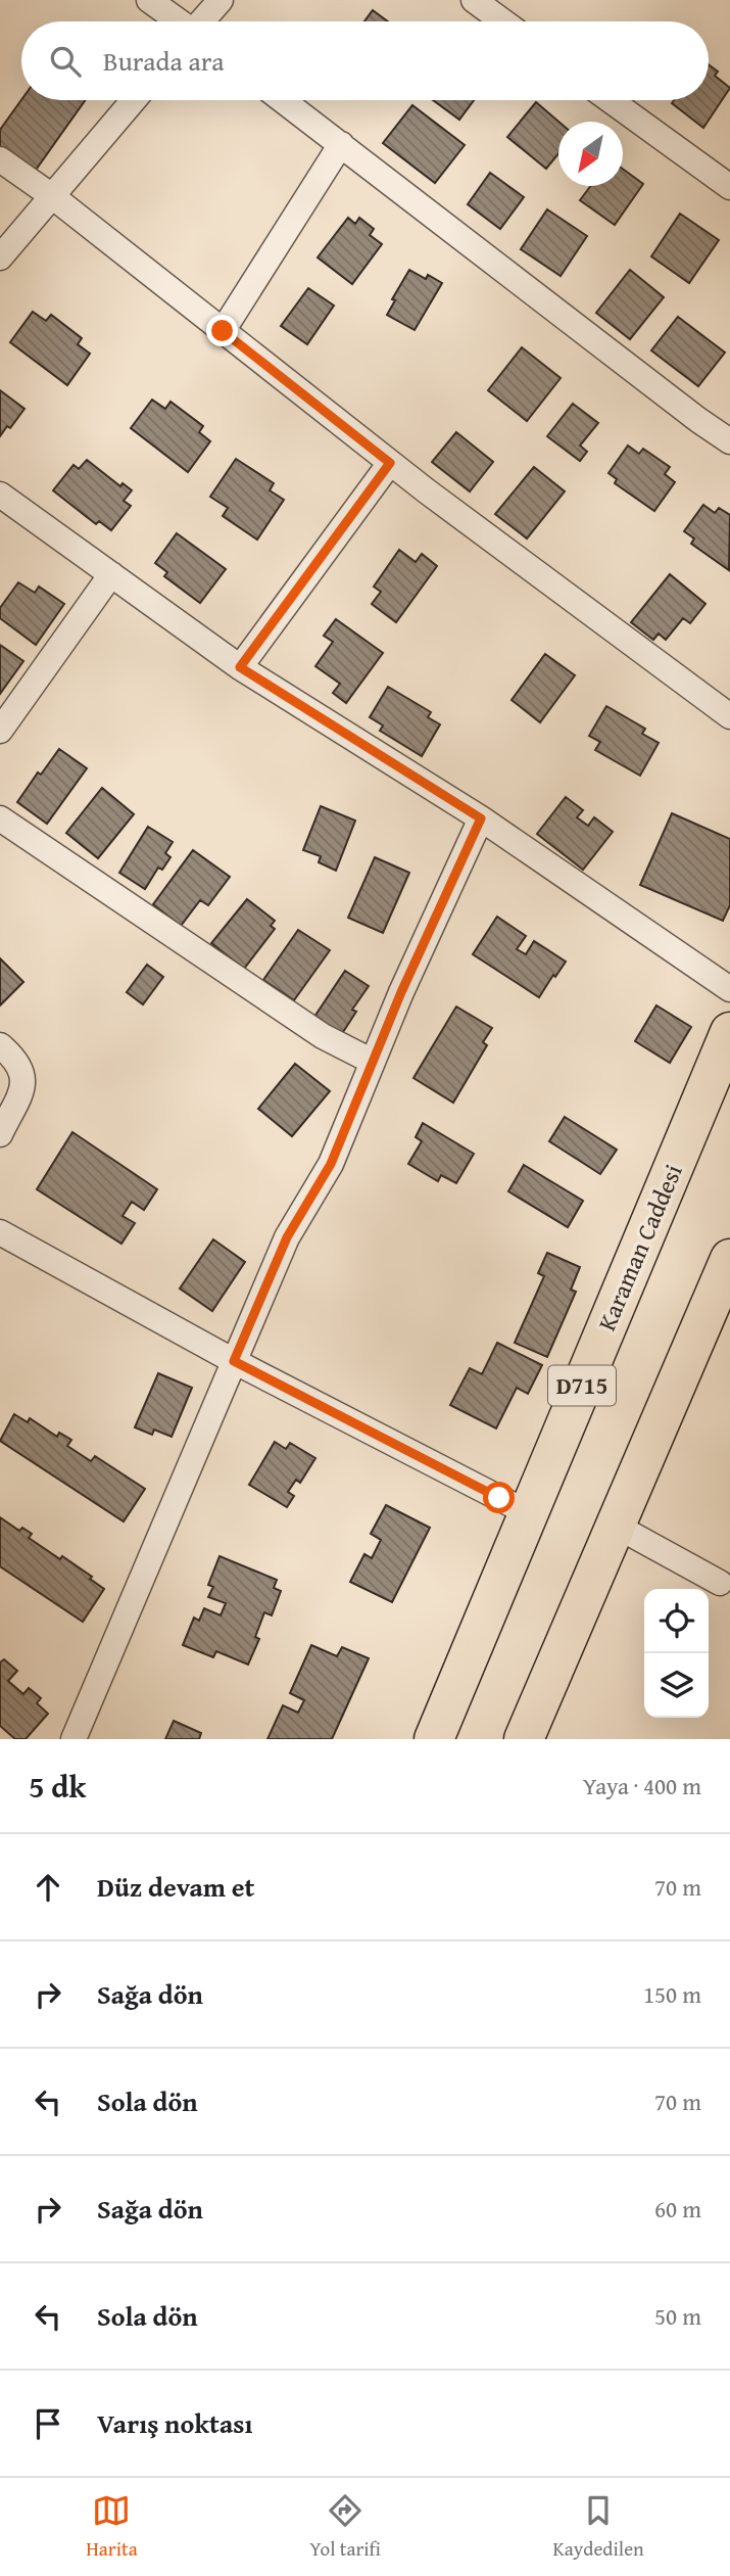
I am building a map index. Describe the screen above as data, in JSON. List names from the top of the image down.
{
  "streets": {
    "highway": ["Karaman Caddesi", "D715"]
  },
  "north": "bottom left",
  "page": {
    "search": "Burada ara",
    "heading": ["5 dk", "Yaya · 400 m"],
    "list": [
      ["Düz devam et", "70 m"],
      ["Sağa dön", "150 m"],
      ["Sola dön", "70 m"],
      ["Sağa dön", "60 m"],
      ["Sola dön", "50 m"],
      "Varış noktası"
    ],
    "nav": ["Harita", "Yol tarifi", "Kaydedilen"]
  }
}
